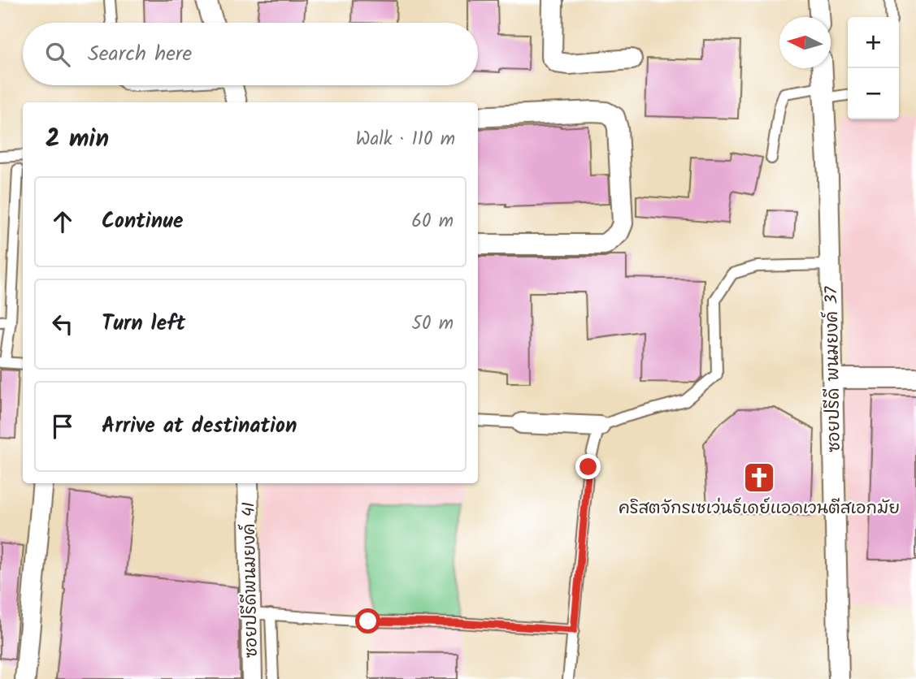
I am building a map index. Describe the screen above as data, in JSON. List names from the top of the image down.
{
  "streets": {
    "street": ["ซอยปรีดี พนมยงค์ 37", "ซอยปรีดีพนมยงค์ 41"]
  },
  "places": {
    "church": ["คริสตจักรเซเว่นธ์เดย์แอดเวนตีสเอกมัย"]
  },
  "north": "left",
  "page": {
    "map_buttons": ["+", "−"],
    "search": "Search here",
    "heading": ["2 min", "Walk · 110 m"],
    "list": [
      ["Continue", "60 m"],
      ["Turn left", "50 m"],
      "Arrive at destination"
    ]
  }
}
